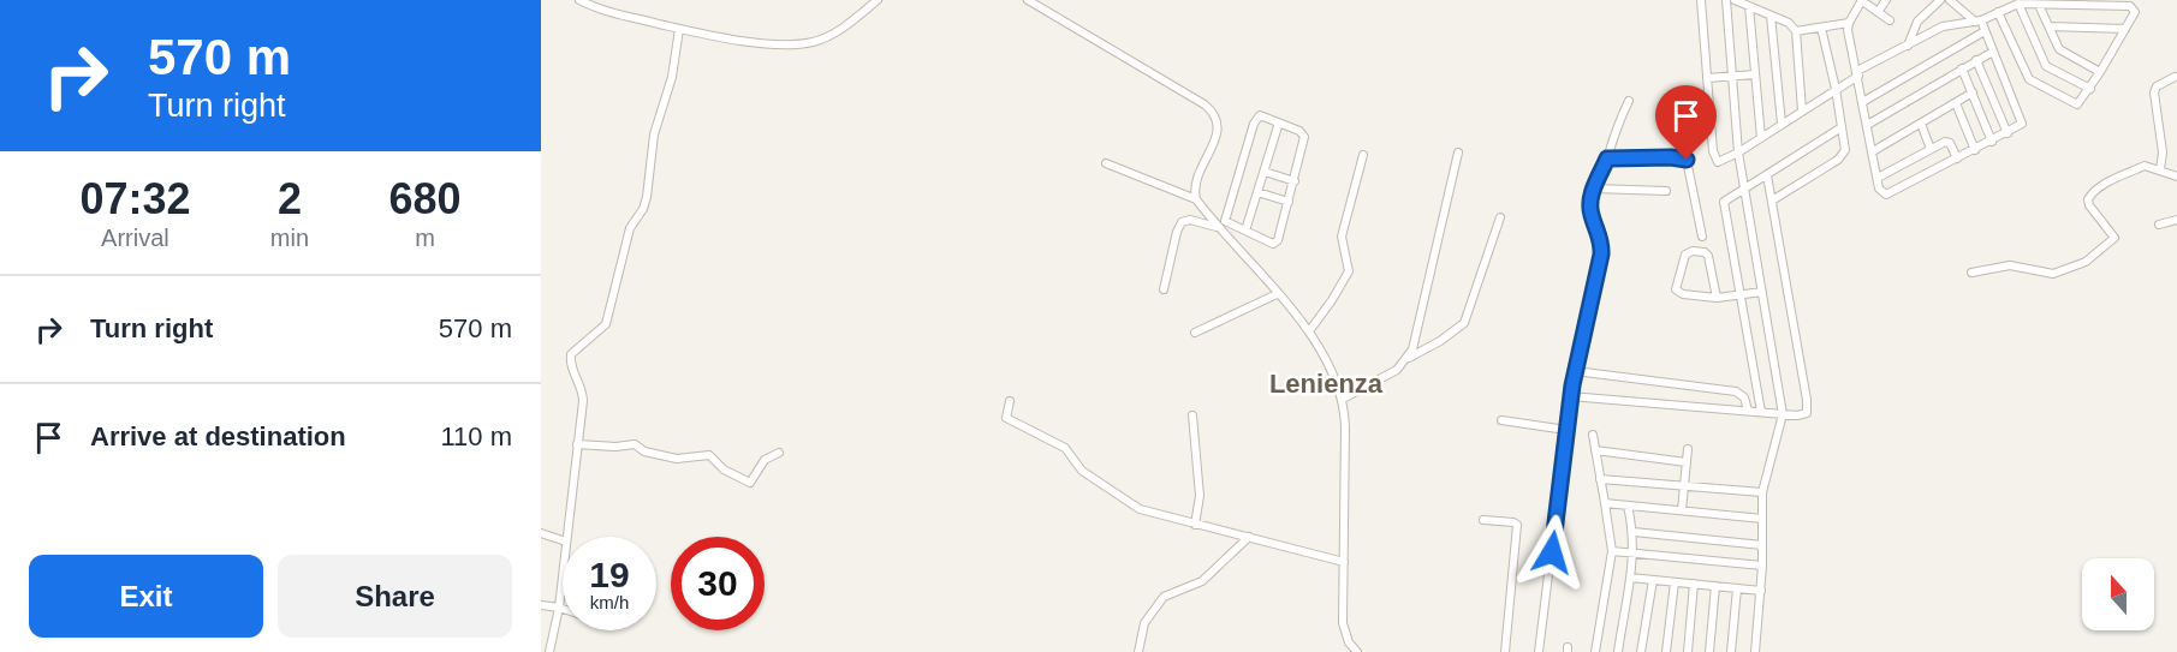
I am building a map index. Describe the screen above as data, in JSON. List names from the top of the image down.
{
  "districts": ["Lenienza"],
  "north": "top",
  "page": {
    "turn": ["570 m", "Turn right"],
    "eta": [
      "07:32",
      "Arrival",
      "2",
      "min",
      "680",
      "m"
    ],
    "list": [
      {
        "name": "Turn right",
        "value": "570 m"
      },
      {
        "name": "Arrive at destination",
        "value": "110 m"
      }
    ],
    "speed": "19 km/h",
    "limit": "30",
    "buttons": ["Exit", "Share"]
  }
}
